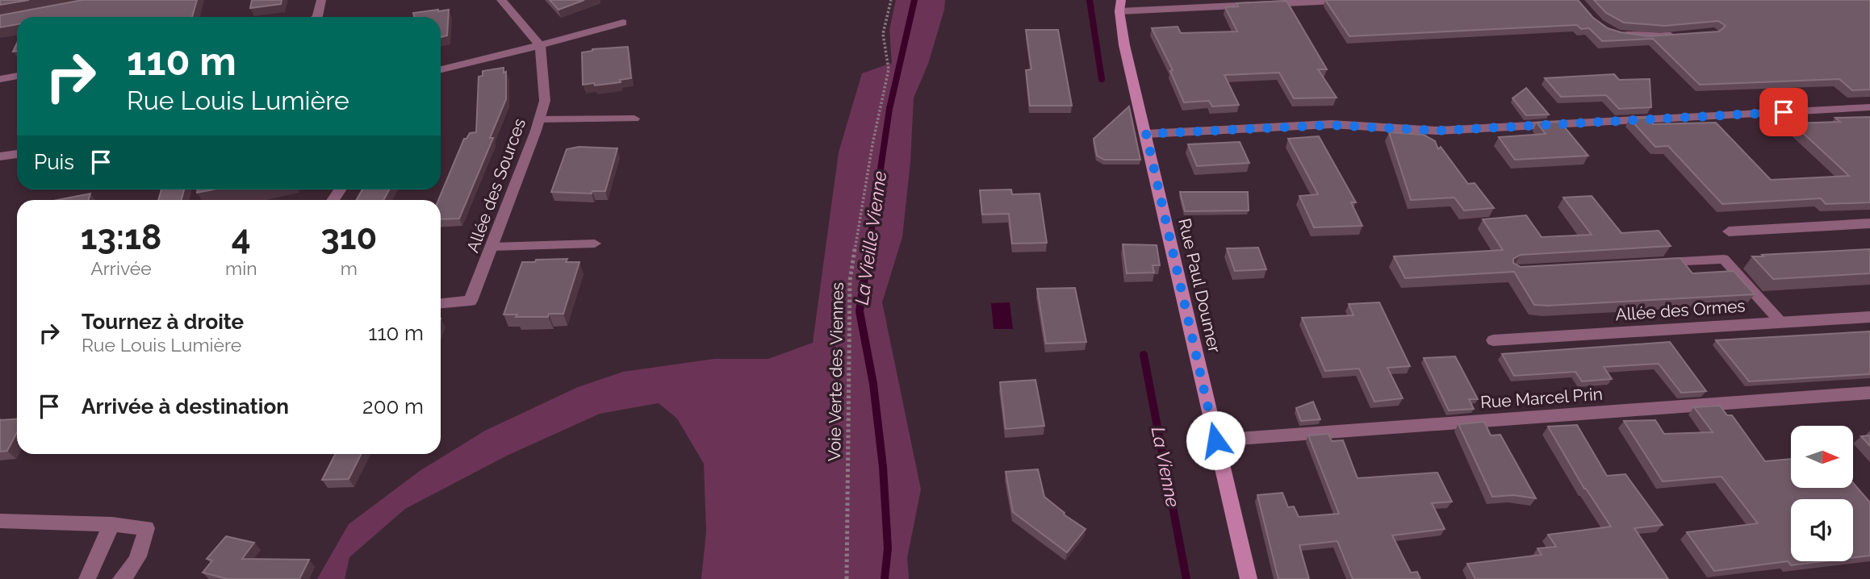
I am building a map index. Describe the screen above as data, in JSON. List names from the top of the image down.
{
  "streets": {
    "street": [
      "Allée des Sources",
      "Rue Paul Doumer",
      "Allée des Ormes",
      "Rue Marcel Prin"
    ],
    "path": ["Voie Verte des Viennes"]
  },
  "crossings": [
    ["Rue Paul Doumer", "Rue Marcel Prin"]
  ],
  "water": ["La Vieille Vienne", "La Vienne"],
  "north": "right",
  "page": {
    "turn": ["110 m", "Rue Louis Lumière"],
    "then": "Puis",
    "eta": [
      "13:18",
      "Arrivée",
      "4",
      "min",
      "310",
      "m"
    ],
    "list": [
      {
        "name": "Tournez à droite",
        "note": "Rue Louis Lumière",
        "value": "110 m"
      },
      {
        "name": "Arrivée à destination",
        "value": "200 m"
      }
    ]
  }
}
